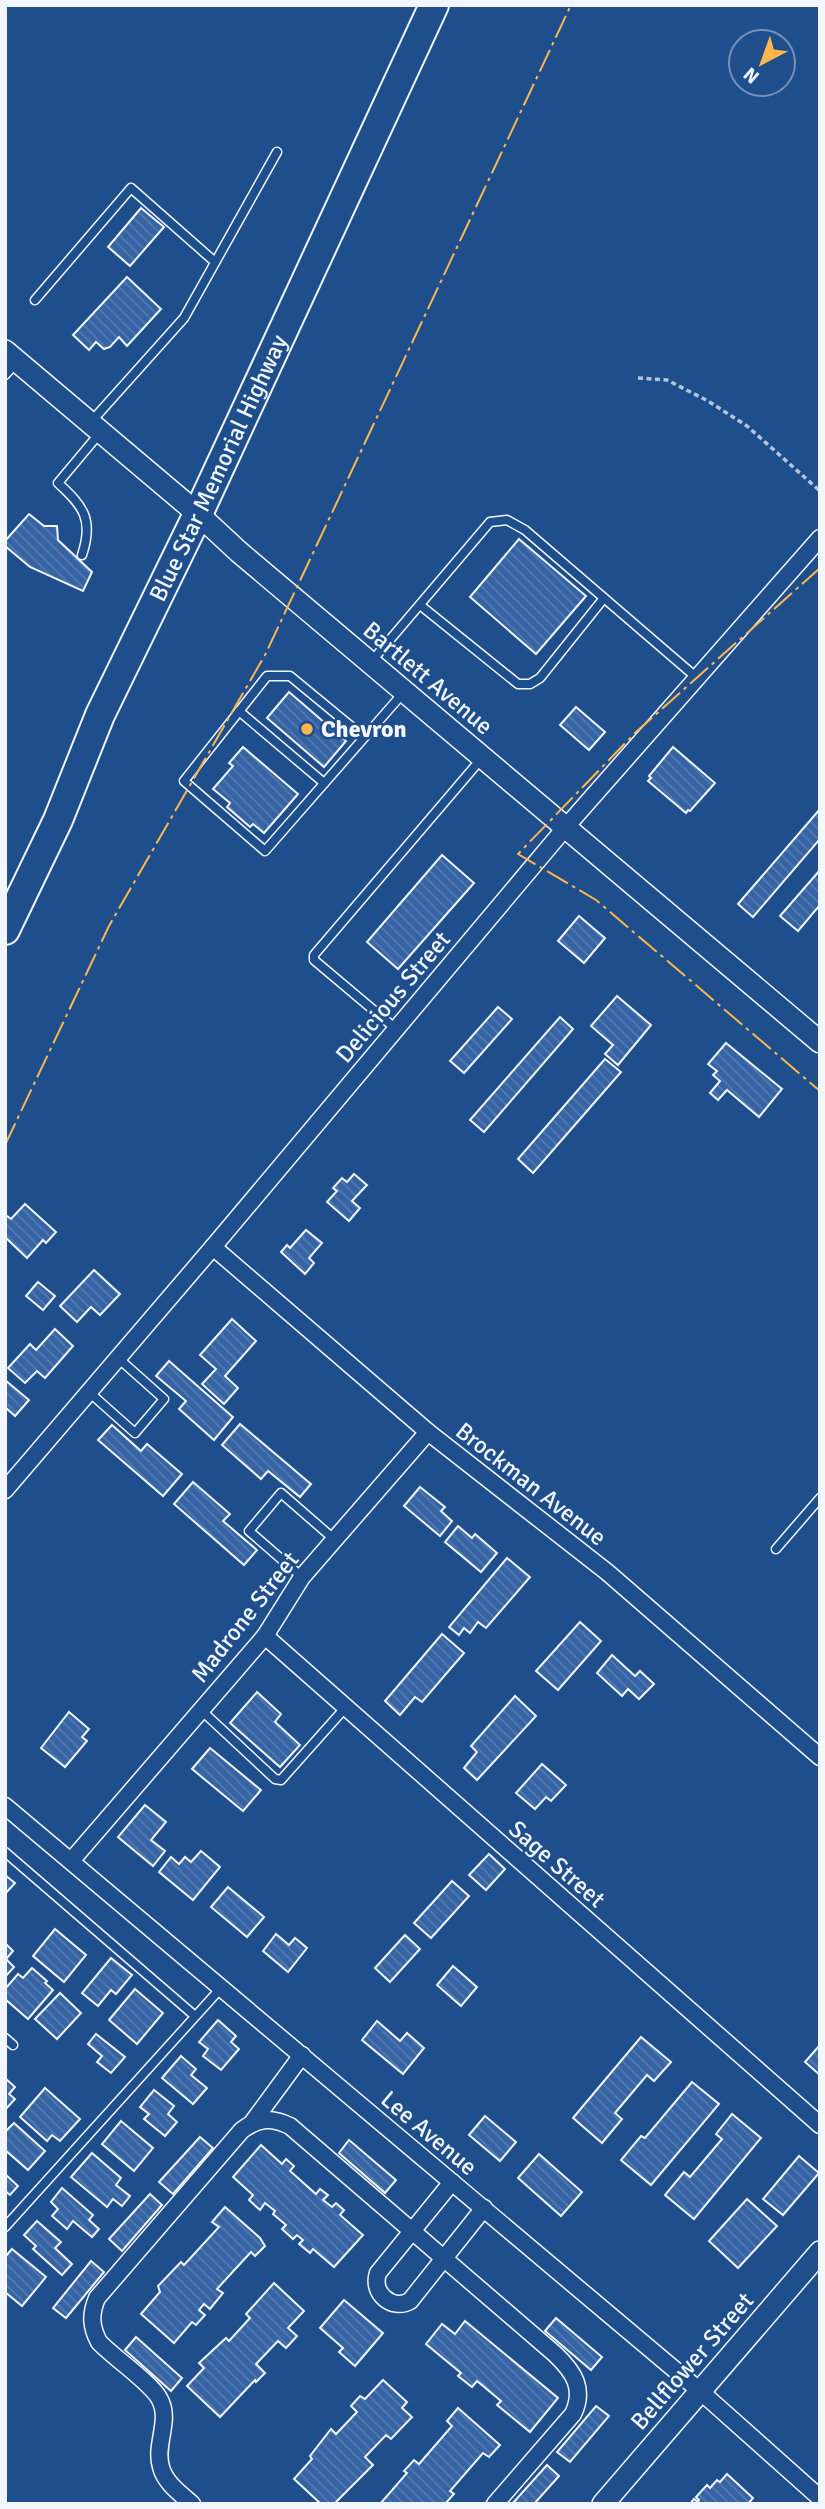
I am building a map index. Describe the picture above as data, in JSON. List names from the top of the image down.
{
  "streets": {
    "highway": ["Blue Star Memorial Highway"],
    "street": [
      "Bartlett Avenue",
      "Delicious Street",
      "Brockman Avenue",
      "Madrone Street",
      "Sage Street",
      "Lee Avenue",
      "Bellflower Street"
    ]
  },
  "crossings": [
    ["Blue Star Memorial Highway", "Bartlett Avenue"],
    ["Bartlett Avenue", "Delicious Street"],
    ["Delicious Street", "Brockman Avenue"],
    ["Brockman Avenue", "Madrone Street"],
    ["Madrone Street", "Sage Street"],
    ["Madrone Street", "Lee Avenue"],
    ["Lee Avenue", "Bellflower Street"]
  ],
  "places": ["Chevron"],
  "north": "bottom left"
}
